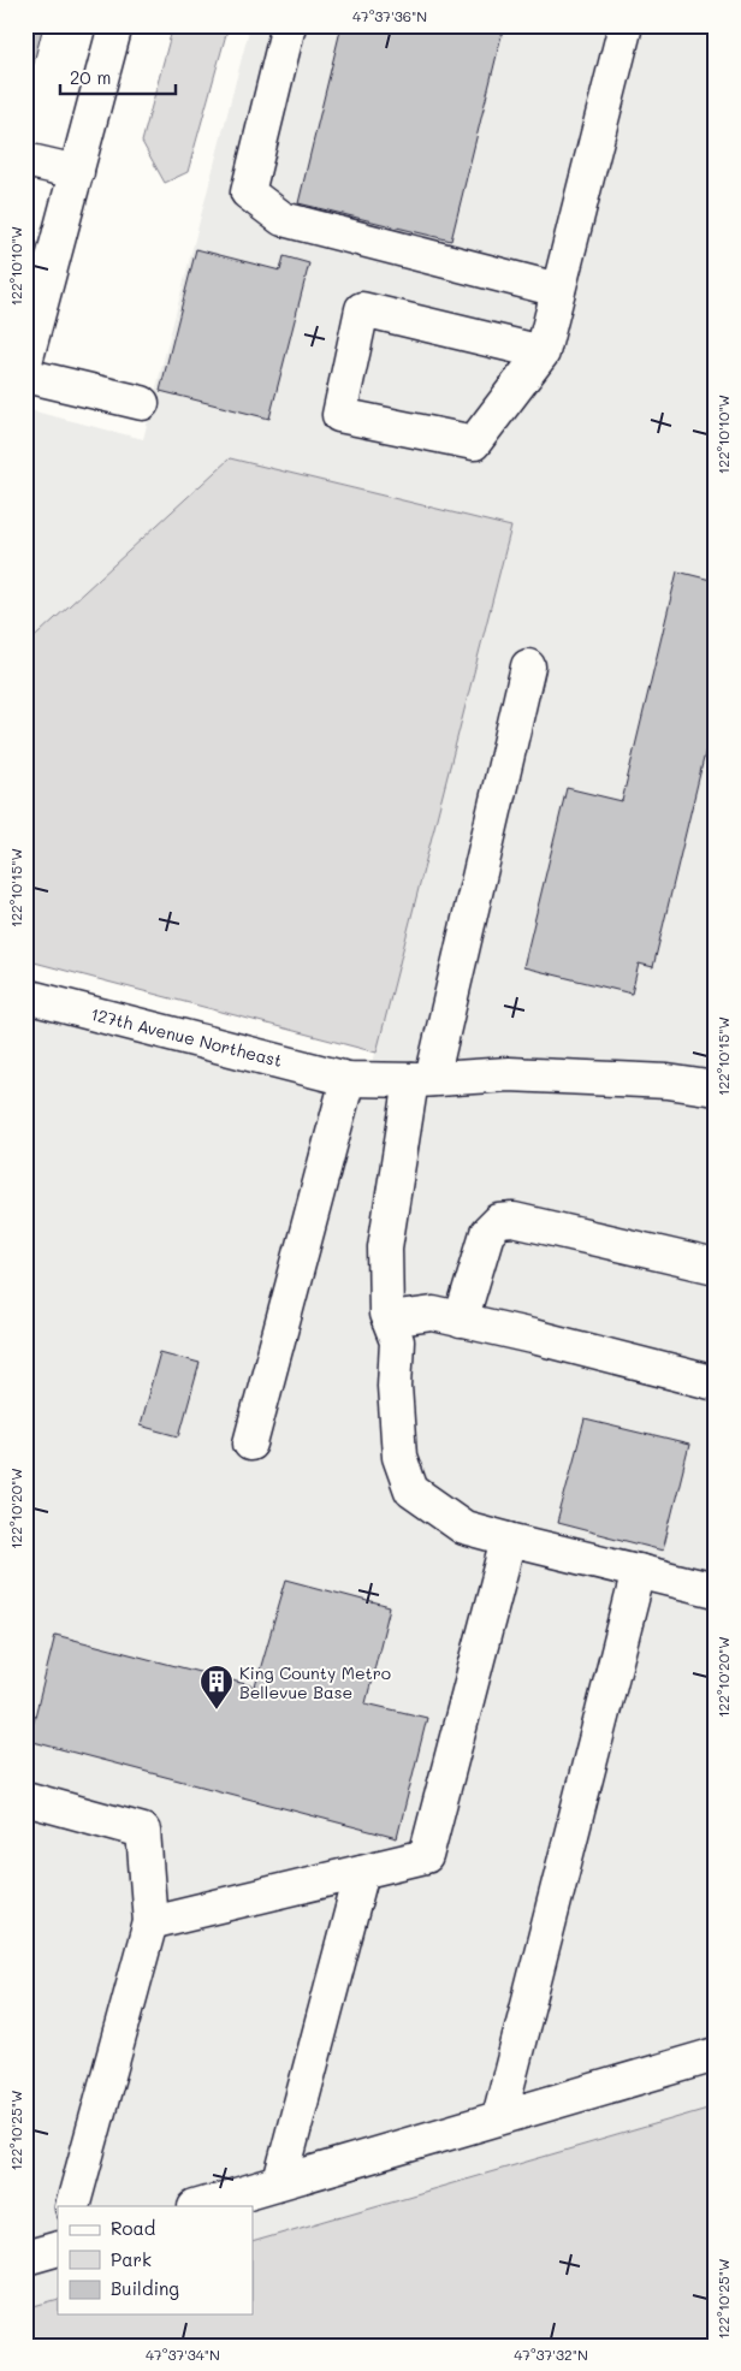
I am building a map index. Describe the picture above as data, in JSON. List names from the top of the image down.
{
  "streets": {
    "street": ["127th Avenue Northeast"]
  },
  "places": {
    "building": ["King County Metro Bellevue Base"]
  },
  "legend": ["Road", "Park", "Building"],
  "scale_bar": "20 m",
  "coordinates": [
    "47°37'36\"N",
    "122°10'10\"W",
    "122°10'15\"W",
    "122°10'20\"W",
    "122°10'25\"W",
    "47°37'34\"N",
    "47°37'32\"N"
  ]
}
